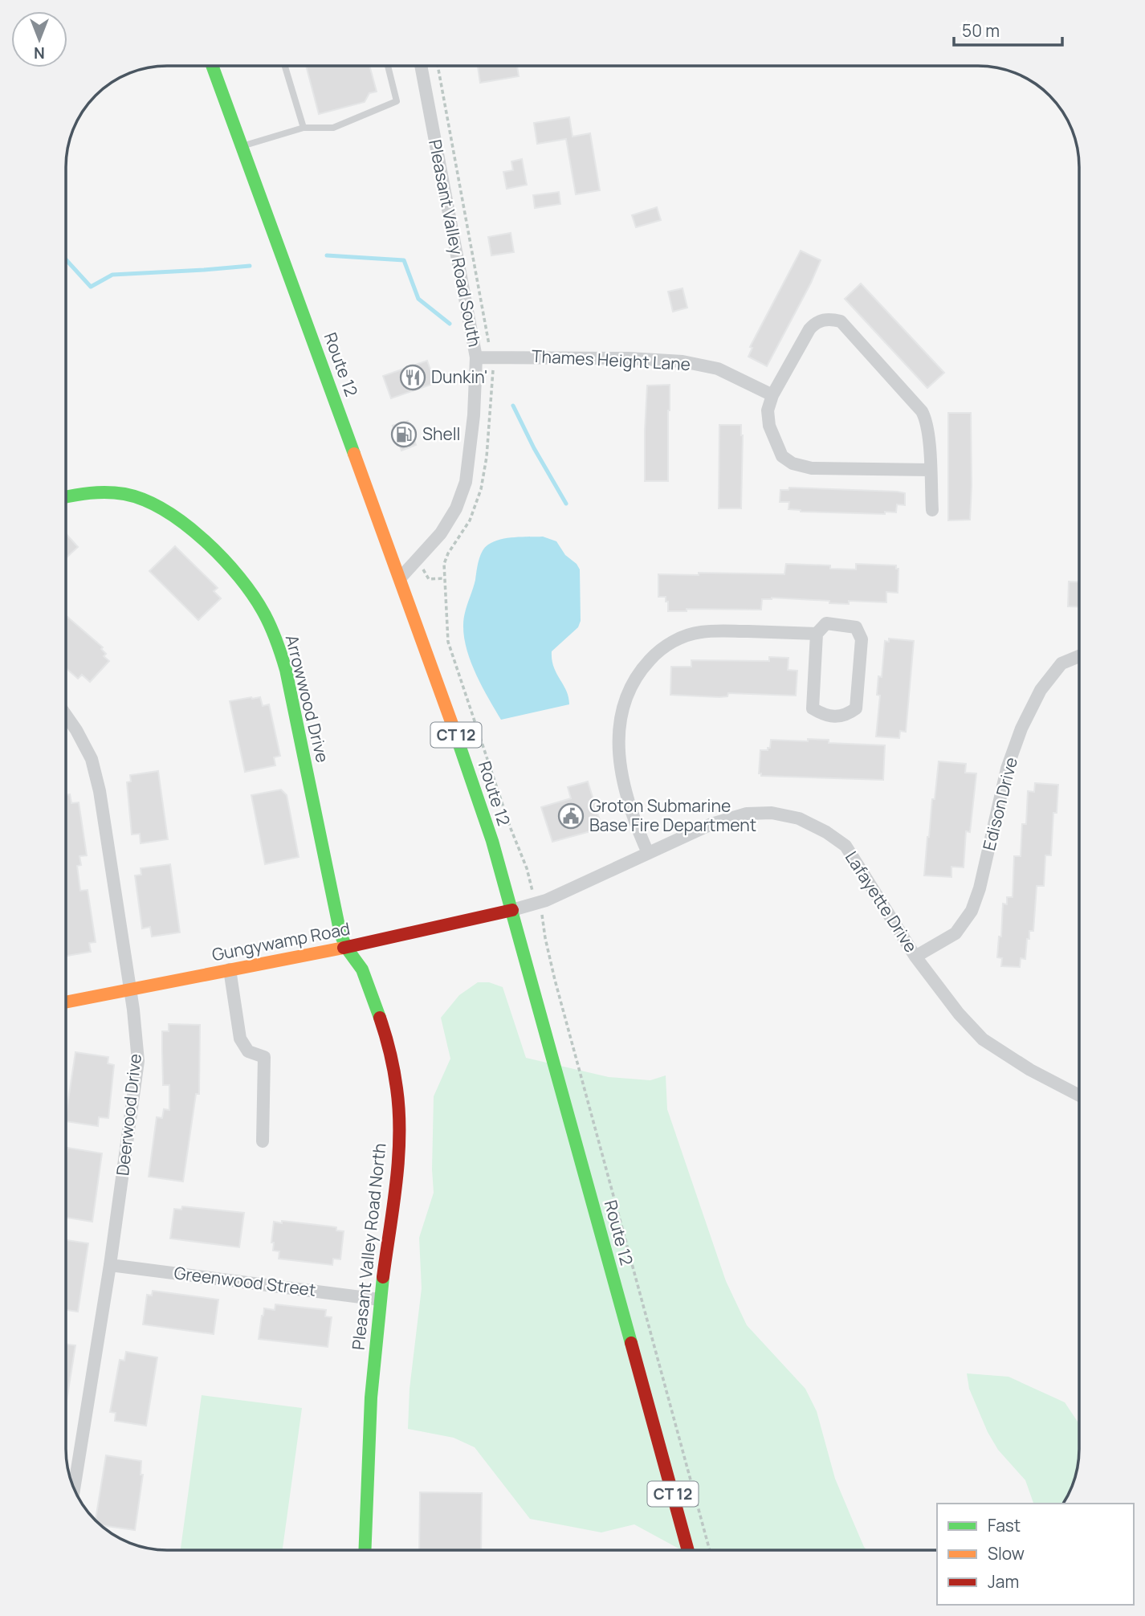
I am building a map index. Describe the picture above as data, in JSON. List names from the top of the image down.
{
  "streets": {
    "main road": [
      "Route 12",
      "Arrowwood Drive",
      "CT 12",
      "Gungywamp Road",
      "Pleasant Valley Road North"
    ],
    "street": [
      "Pleasant Valley Road South",
      "Thames Height Lane",
      "Edison Drive",
      "Lafayette Drive",
      "Deerwood Drive",
      "Greenwood Street"
    ]
  },
  "crossings": [
    ["Pleasant Valley Road South", "Thames Height Lane"],
    ["Pleasant Valley Road South", "Route 12"],
    ["Route 12", "Lafayette Drive"],
    ["Route 12", "Gungywamp Road"],
    ["Arrowwood Drive", "Gungywamp Road"],
    ["Arrowwood Drive", "Pleasant Valley Road North"],
    ["Edison Drive", "Lafayette Drive"],
    ["Lafayette Drive", "Gungywamp Road"],
    ["Gungywamp Road", "Deerwood Drive"],
    ["Gungywamp Road", "Pleasant Valley Road North"],
    ["Deerwood Drive", "Greenwood Street"],
    ["Pleasant Valley Road North", "Greenwood Street"]
  ],
  "places": {
    "restaurant": ["Dunkin'"],
    "fuel station": ["Shell"],
    "public building": ["Groton Submarine Base Fire Department"]
  },
  "legend": ["Fast", "Slow", "Jam"],
  "scale_bar": "50 m",
  "north": "bottom"
}
